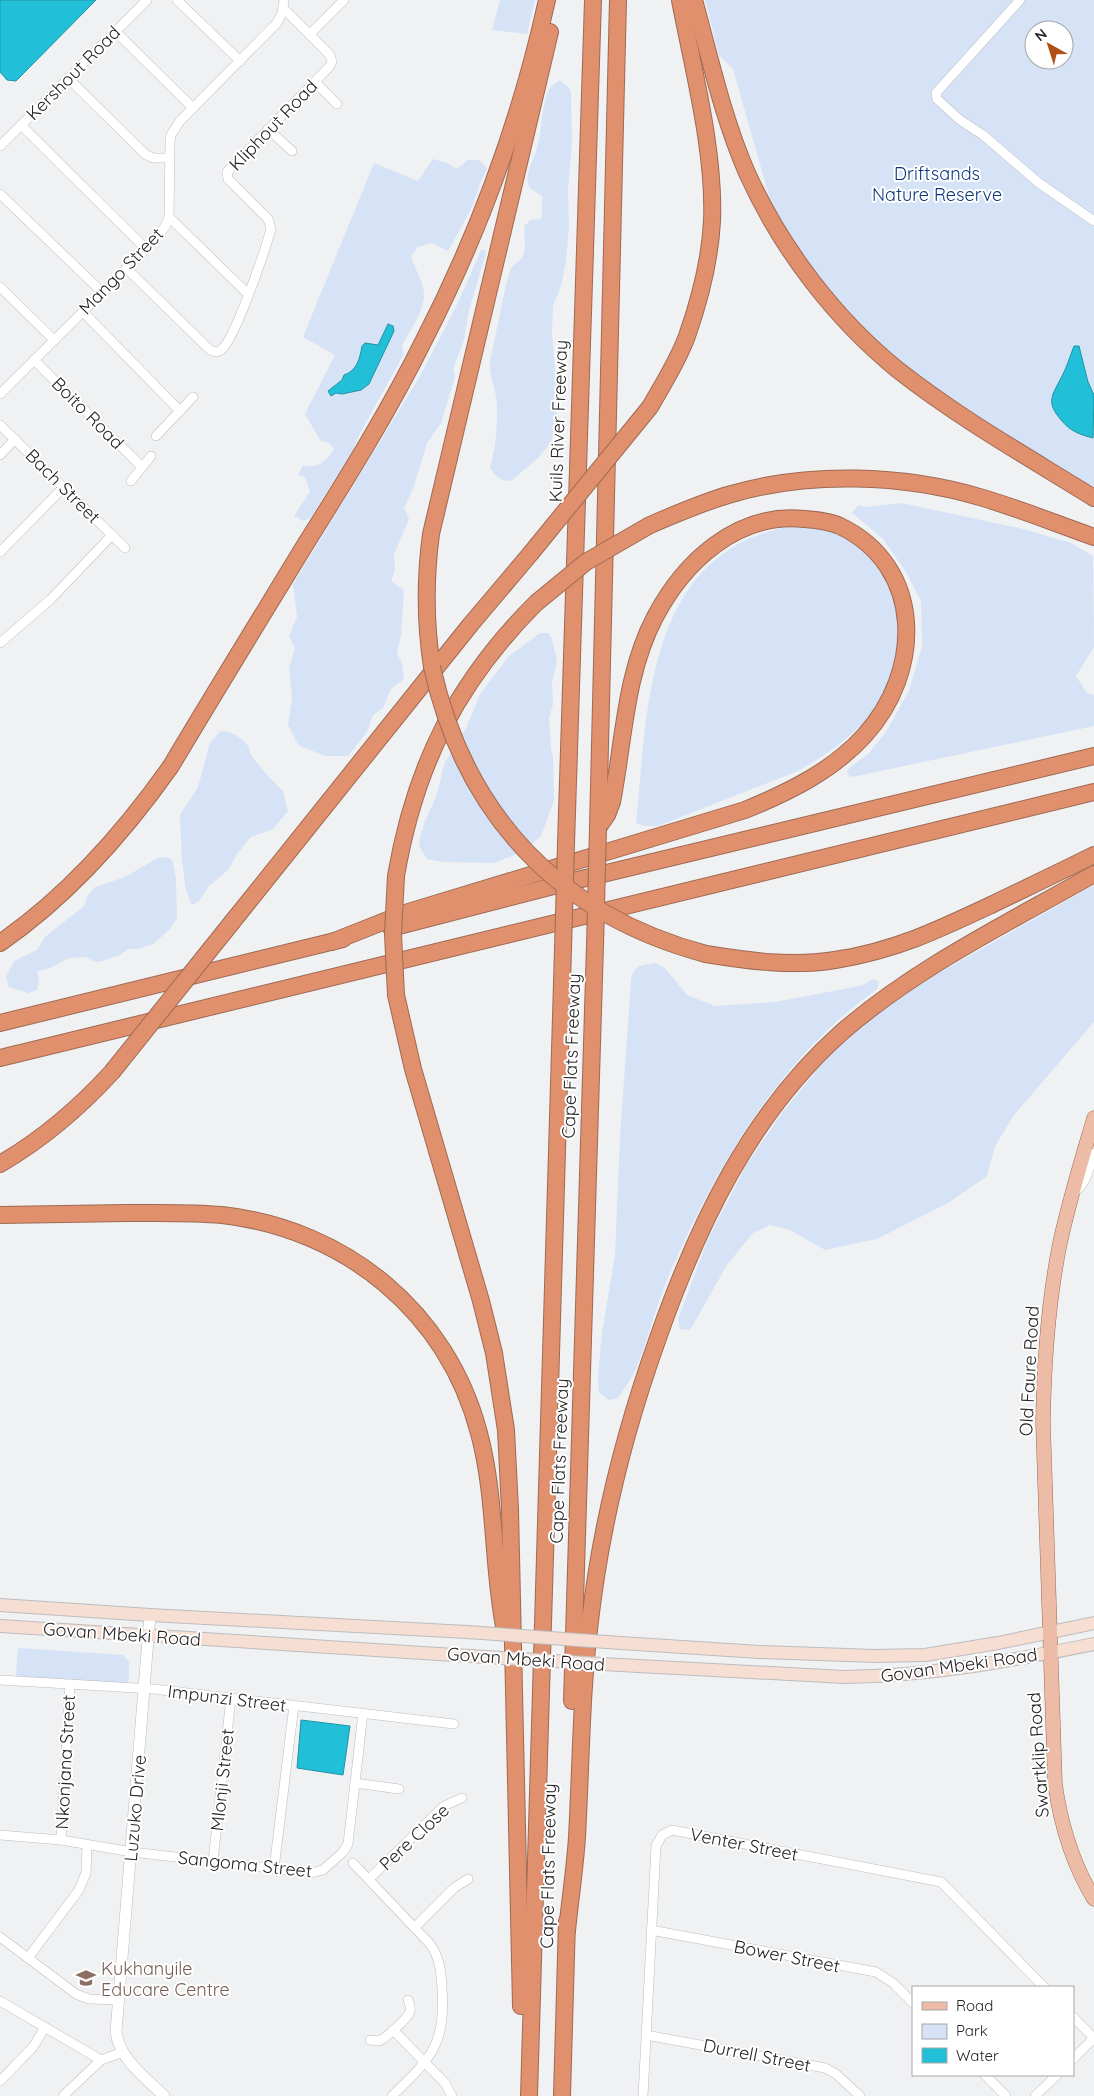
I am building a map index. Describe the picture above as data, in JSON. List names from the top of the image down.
{
  "streets": {
    "highway": ["Kuils River Freeway", "Cape Flats Freeway"],
    "main road": ["Old Faure Road", "Govan Mbeki Road", "Swartklip Road"],
    "street": [
      "Kershout Road",
      "Kliphout Road",
      "Mango Street",
      "Boito Road",
      "Bach Street",
      "Impunzi Street",
      "Nkonjana Street",
      "Mlonji Street",
      "Luzuko Drive",
      "Pere Close",
      "Venter Street",
      "Sangoma Street",
      "Bower Street",
      "Durrell Street"
    ]
  },
  "crossings": [
    ["Kliphout Road", "Mango Street"],
    ["Mango Street", "Boito Road"],
    ["Kuils River Freeway", "Cape Flats Freeway"],
    ["Old Faure Road", "Govan Mbeki Road"],
    ["Old Faure Road", "Swartklip Road"],
    ["Govan Mbeki Road", "Swartklip Road"],
    ["Govan Mbeki Road", "Luzuko Drive"],
    ["Impunzi Street", "Nkonjana Street"],
    ["Impunzi Street", "Mlonji Street"],
    ["Impunzi Street", "Luzuko Drive"],
    ["Impunzi Street", "Sangoma Street"],
    ["Nkonjana Street", "Sangoma Street"],
    ["Mlonji Street", "Sangoma Street"],
    ["Luzuko Drive", "Sangoma Street"],
    ["Venter Street", "Bower Street"],
    ["Venter Street", "Durrell Street"]
  ],
  "parks": ["Driftsands Nature Reserve"],
  "places": {
    "school or university": ["Kukhanyile Educare Centre"]
  },
  "legend": ["Road", "Park", "Water"],
  "north": "top left"
}
